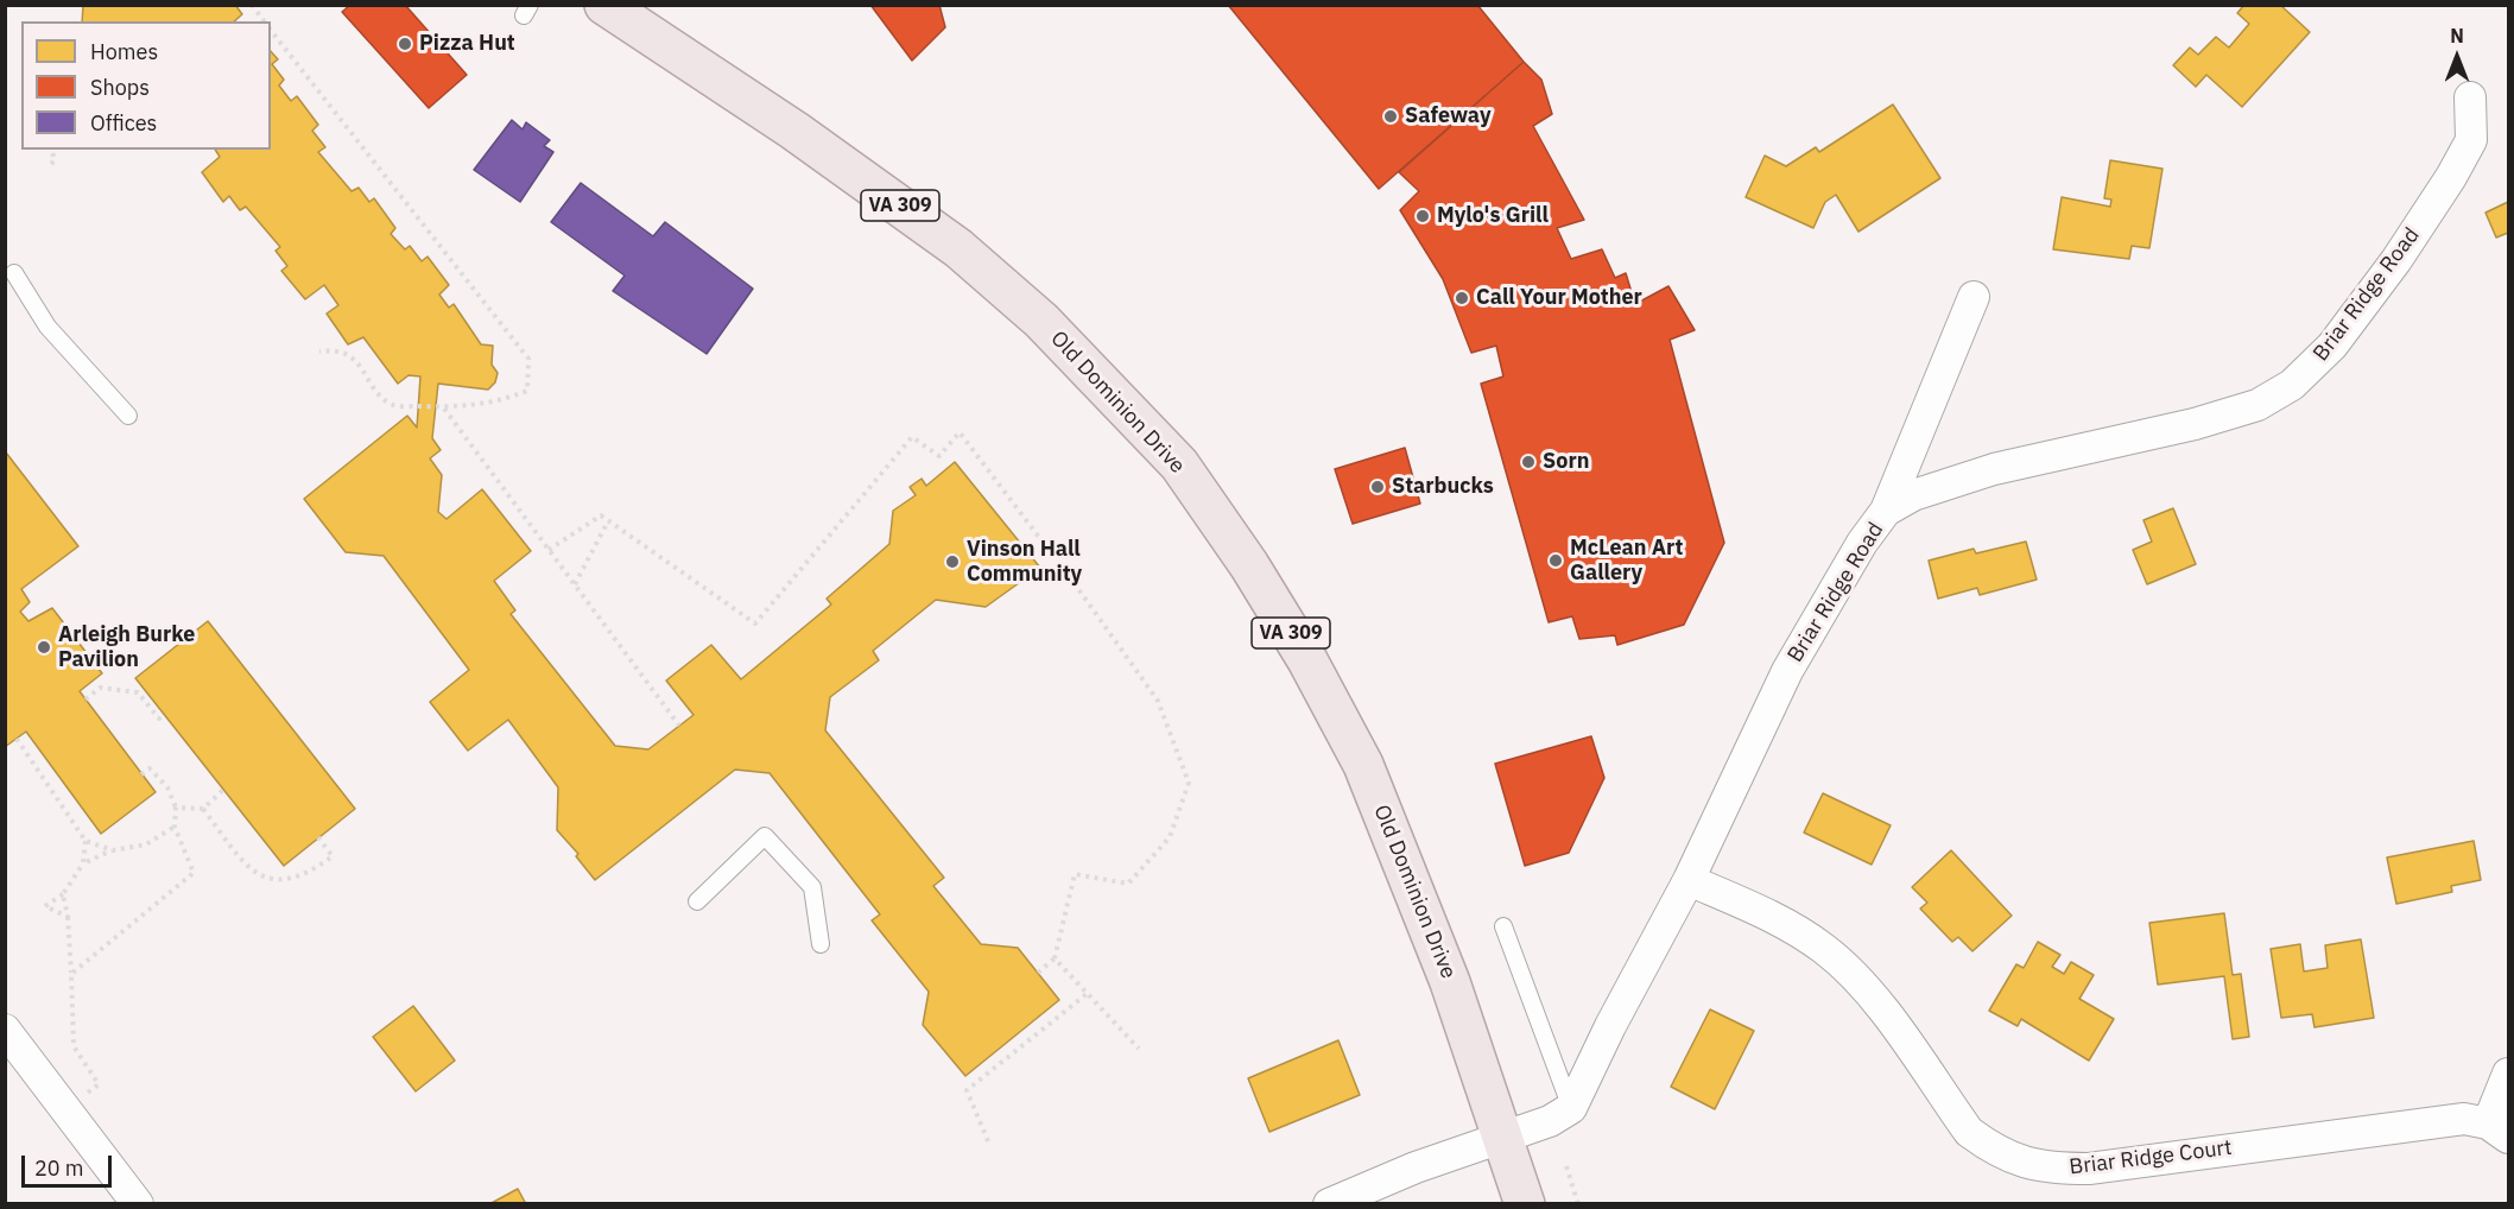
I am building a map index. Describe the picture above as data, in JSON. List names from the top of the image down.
{
  "streets": {
    "main road": ["VA 309", "Old Dominion Drive"],
    "street": ["Briar Ridge Road", "Briar Ridge Court"]
  },
  "crossings": [
    ["Briar Ridge Road", "Briar Ridge Court"]
  ],
  "places": [
    "Pizza Hut",
    "Safeway",
    "Mylo's Grill",
    "Call Your Mother",
    "Sorn",
    "Starbucks",
    "McLean Art Gallery",
    "Vinson Hall Community",
    "Arleigh Burke Pavilion"
  ],
  "legend": ["Homes", "Shops", "Offices"],
  "scale_bar": "20 m",
  "north": "top"
}
